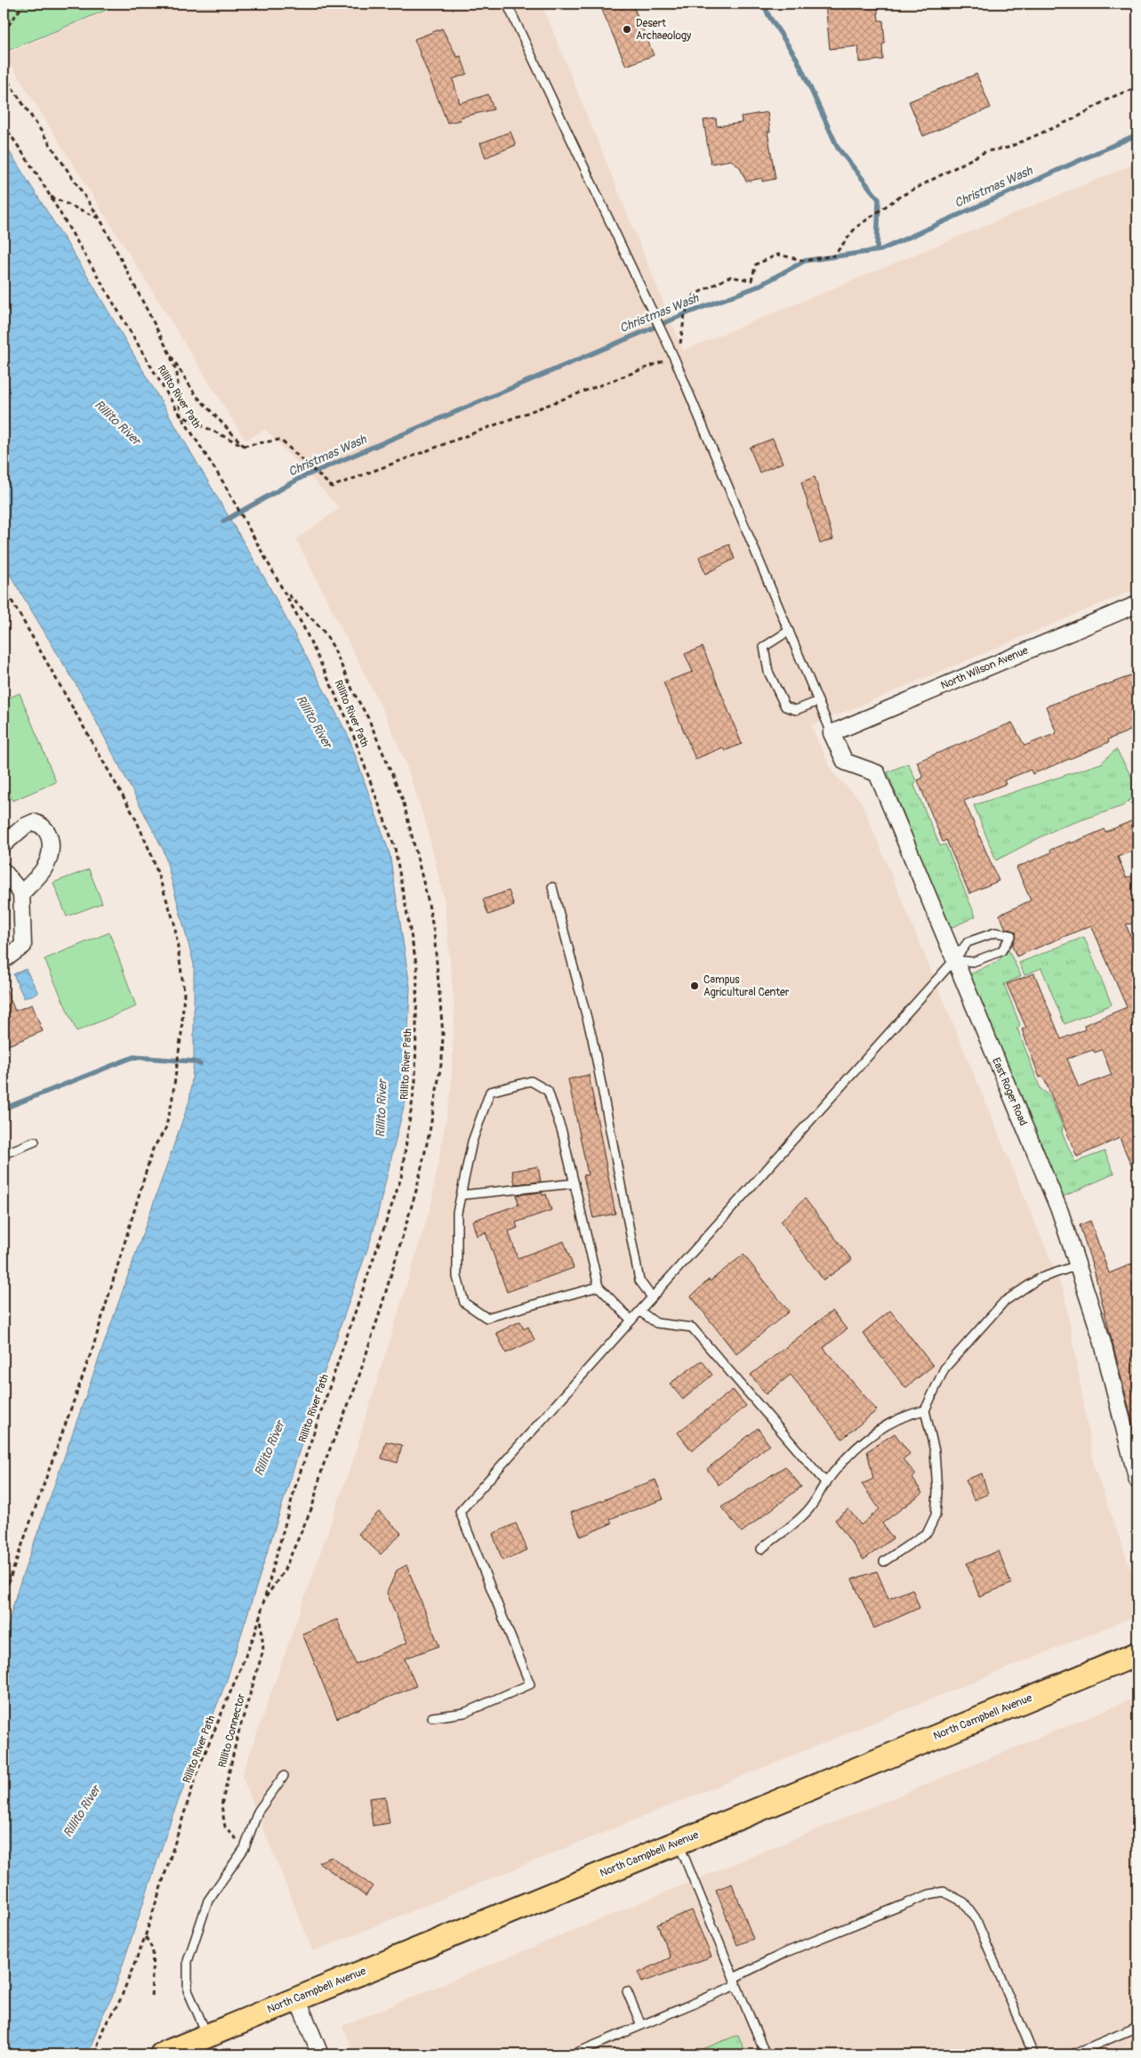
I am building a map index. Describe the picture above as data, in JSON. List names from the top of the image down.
{
  "streets": {
    "main road": ["North Campbell Avenue"],
    "street": ["North Wilson Avenue", "East Roger Road"],
    "path": ["Rillito River Path", "Rillito Connector"]
  },
  "crossings": [
    ["Rillito River Path", "Rillito Connector"],
    ["North Wilson Avenue", "East Roger Road"]
  ],
  "water": ["Christmas Wash", "Rillito River"],
  "places": ["Desert Archaeology", "Campus Agricultural Center"]
}
